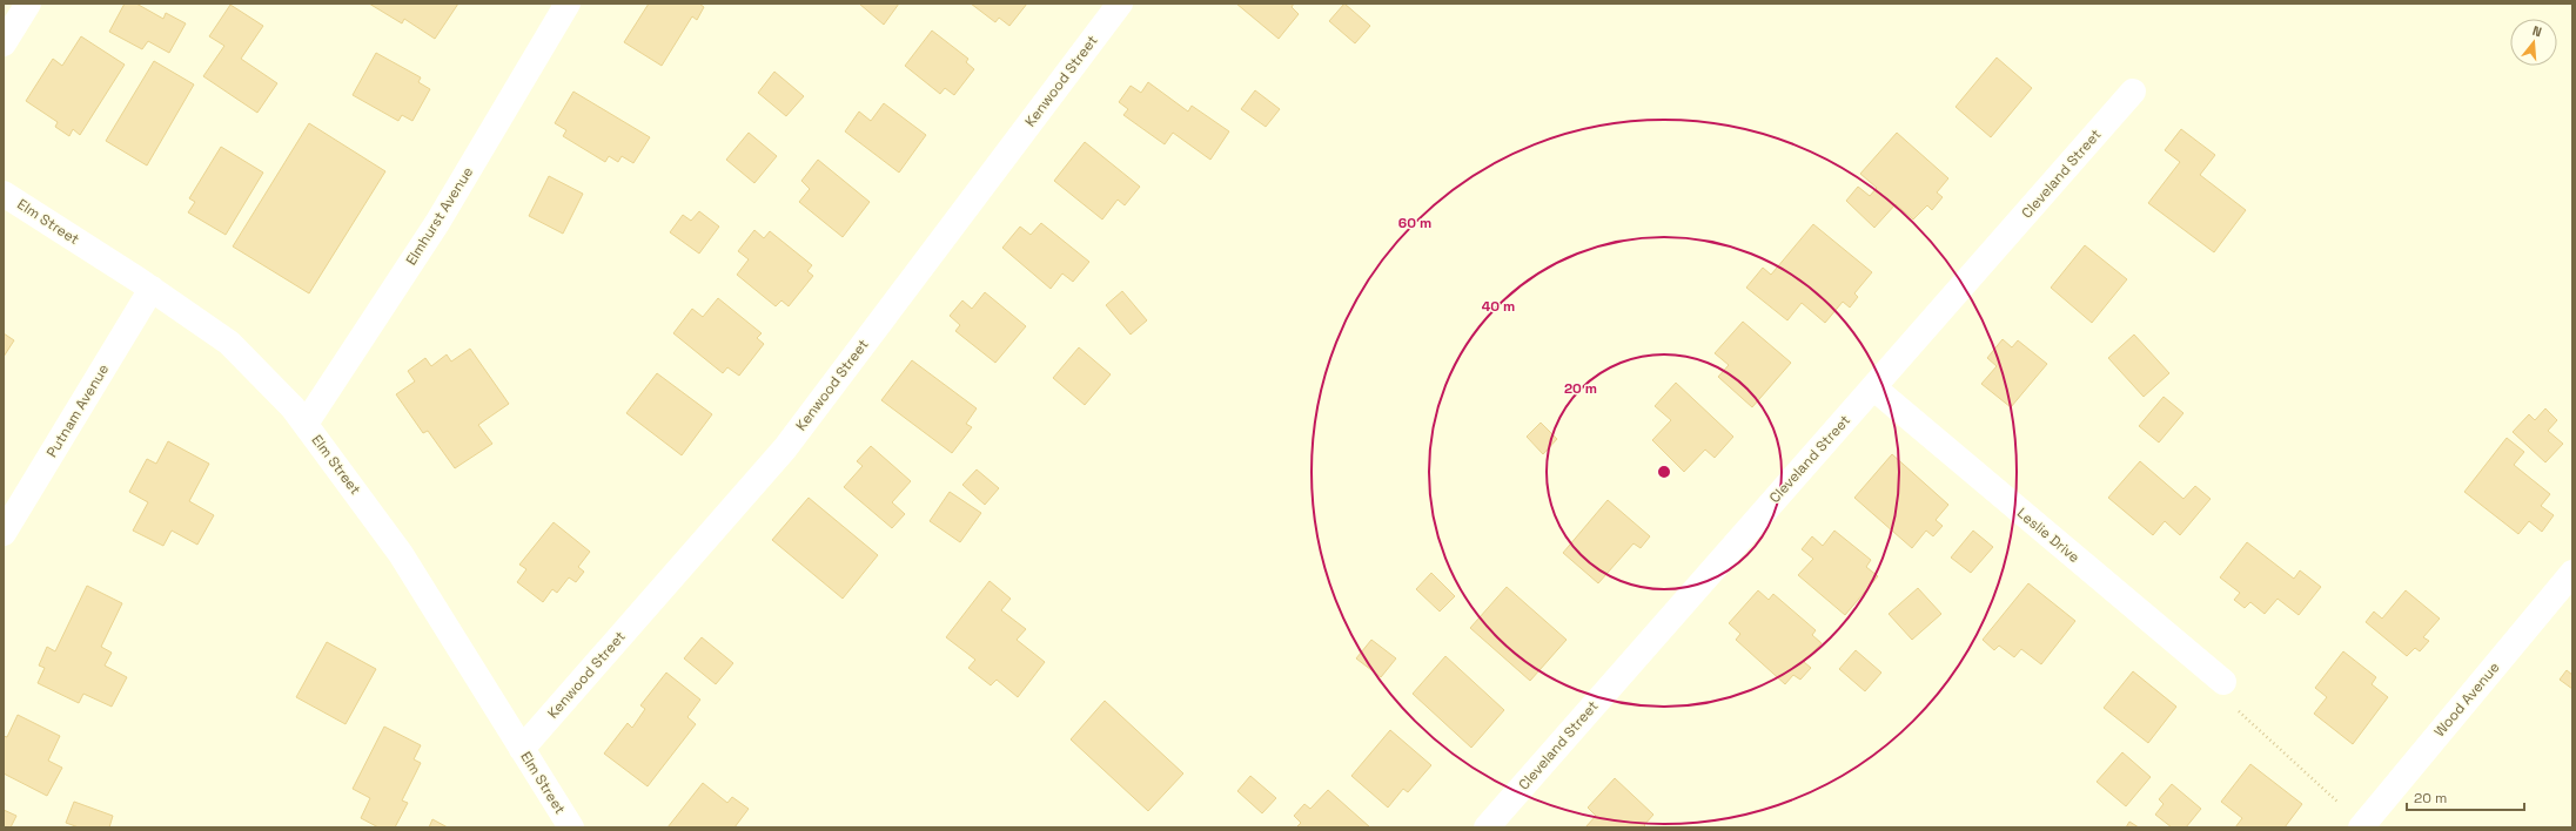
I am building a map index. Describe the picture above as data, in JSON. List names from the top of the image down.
{
  "streets": {
    "street": [
      "Kenwood Street",
      "Cleveland Street",
      "Elmhurst Avenue",
      "Elm Street",
      "Putnam Avenue",
      "Leslie Drive",
      "Wood Avenue"
    ]
  },
  "crossings": [
    ["Kenwood Street", "Elm Street"],
    ["Cleveland Street", "Leslie Drive"],
    ["Elmhurst Avenue", "Elm Street"],
    ["Elm Street", "Putnam Avenue"]
  ],
  "scale_bar": "20 m",
  "north": "top",
  "rings": ["60 m", "40 m", "20 m"]
}
